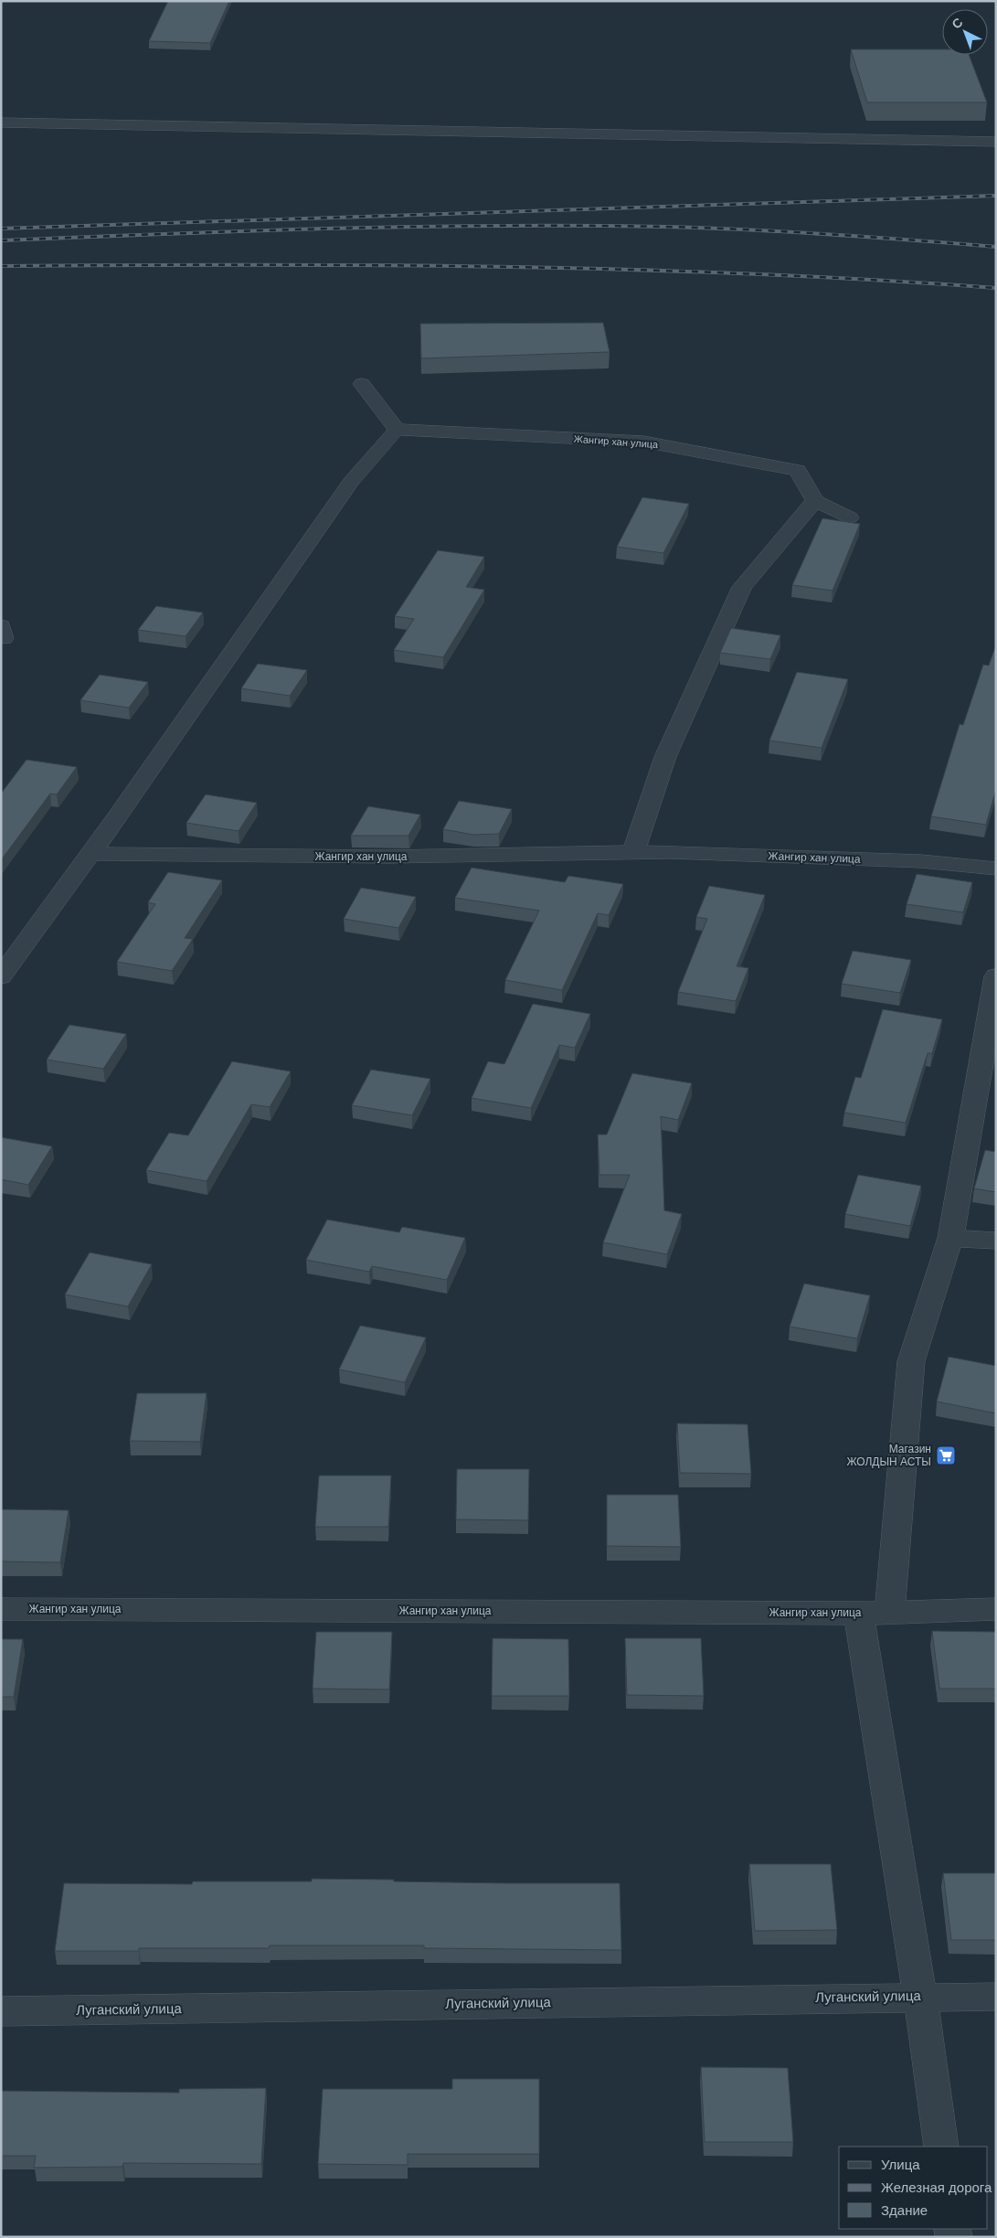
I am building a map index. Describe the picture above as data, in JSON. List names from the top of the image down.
{
  "streets": {
    "street": ["Жангир хан улица", "Луганский улица"]
  },
  "places": {
    "supermarket": ["Магазин ЖОЛДЫН АСТЫ"]
  },
  "legend": ["Улица", "Железная дорога", "Здание"],
  "north": "top left"
}
